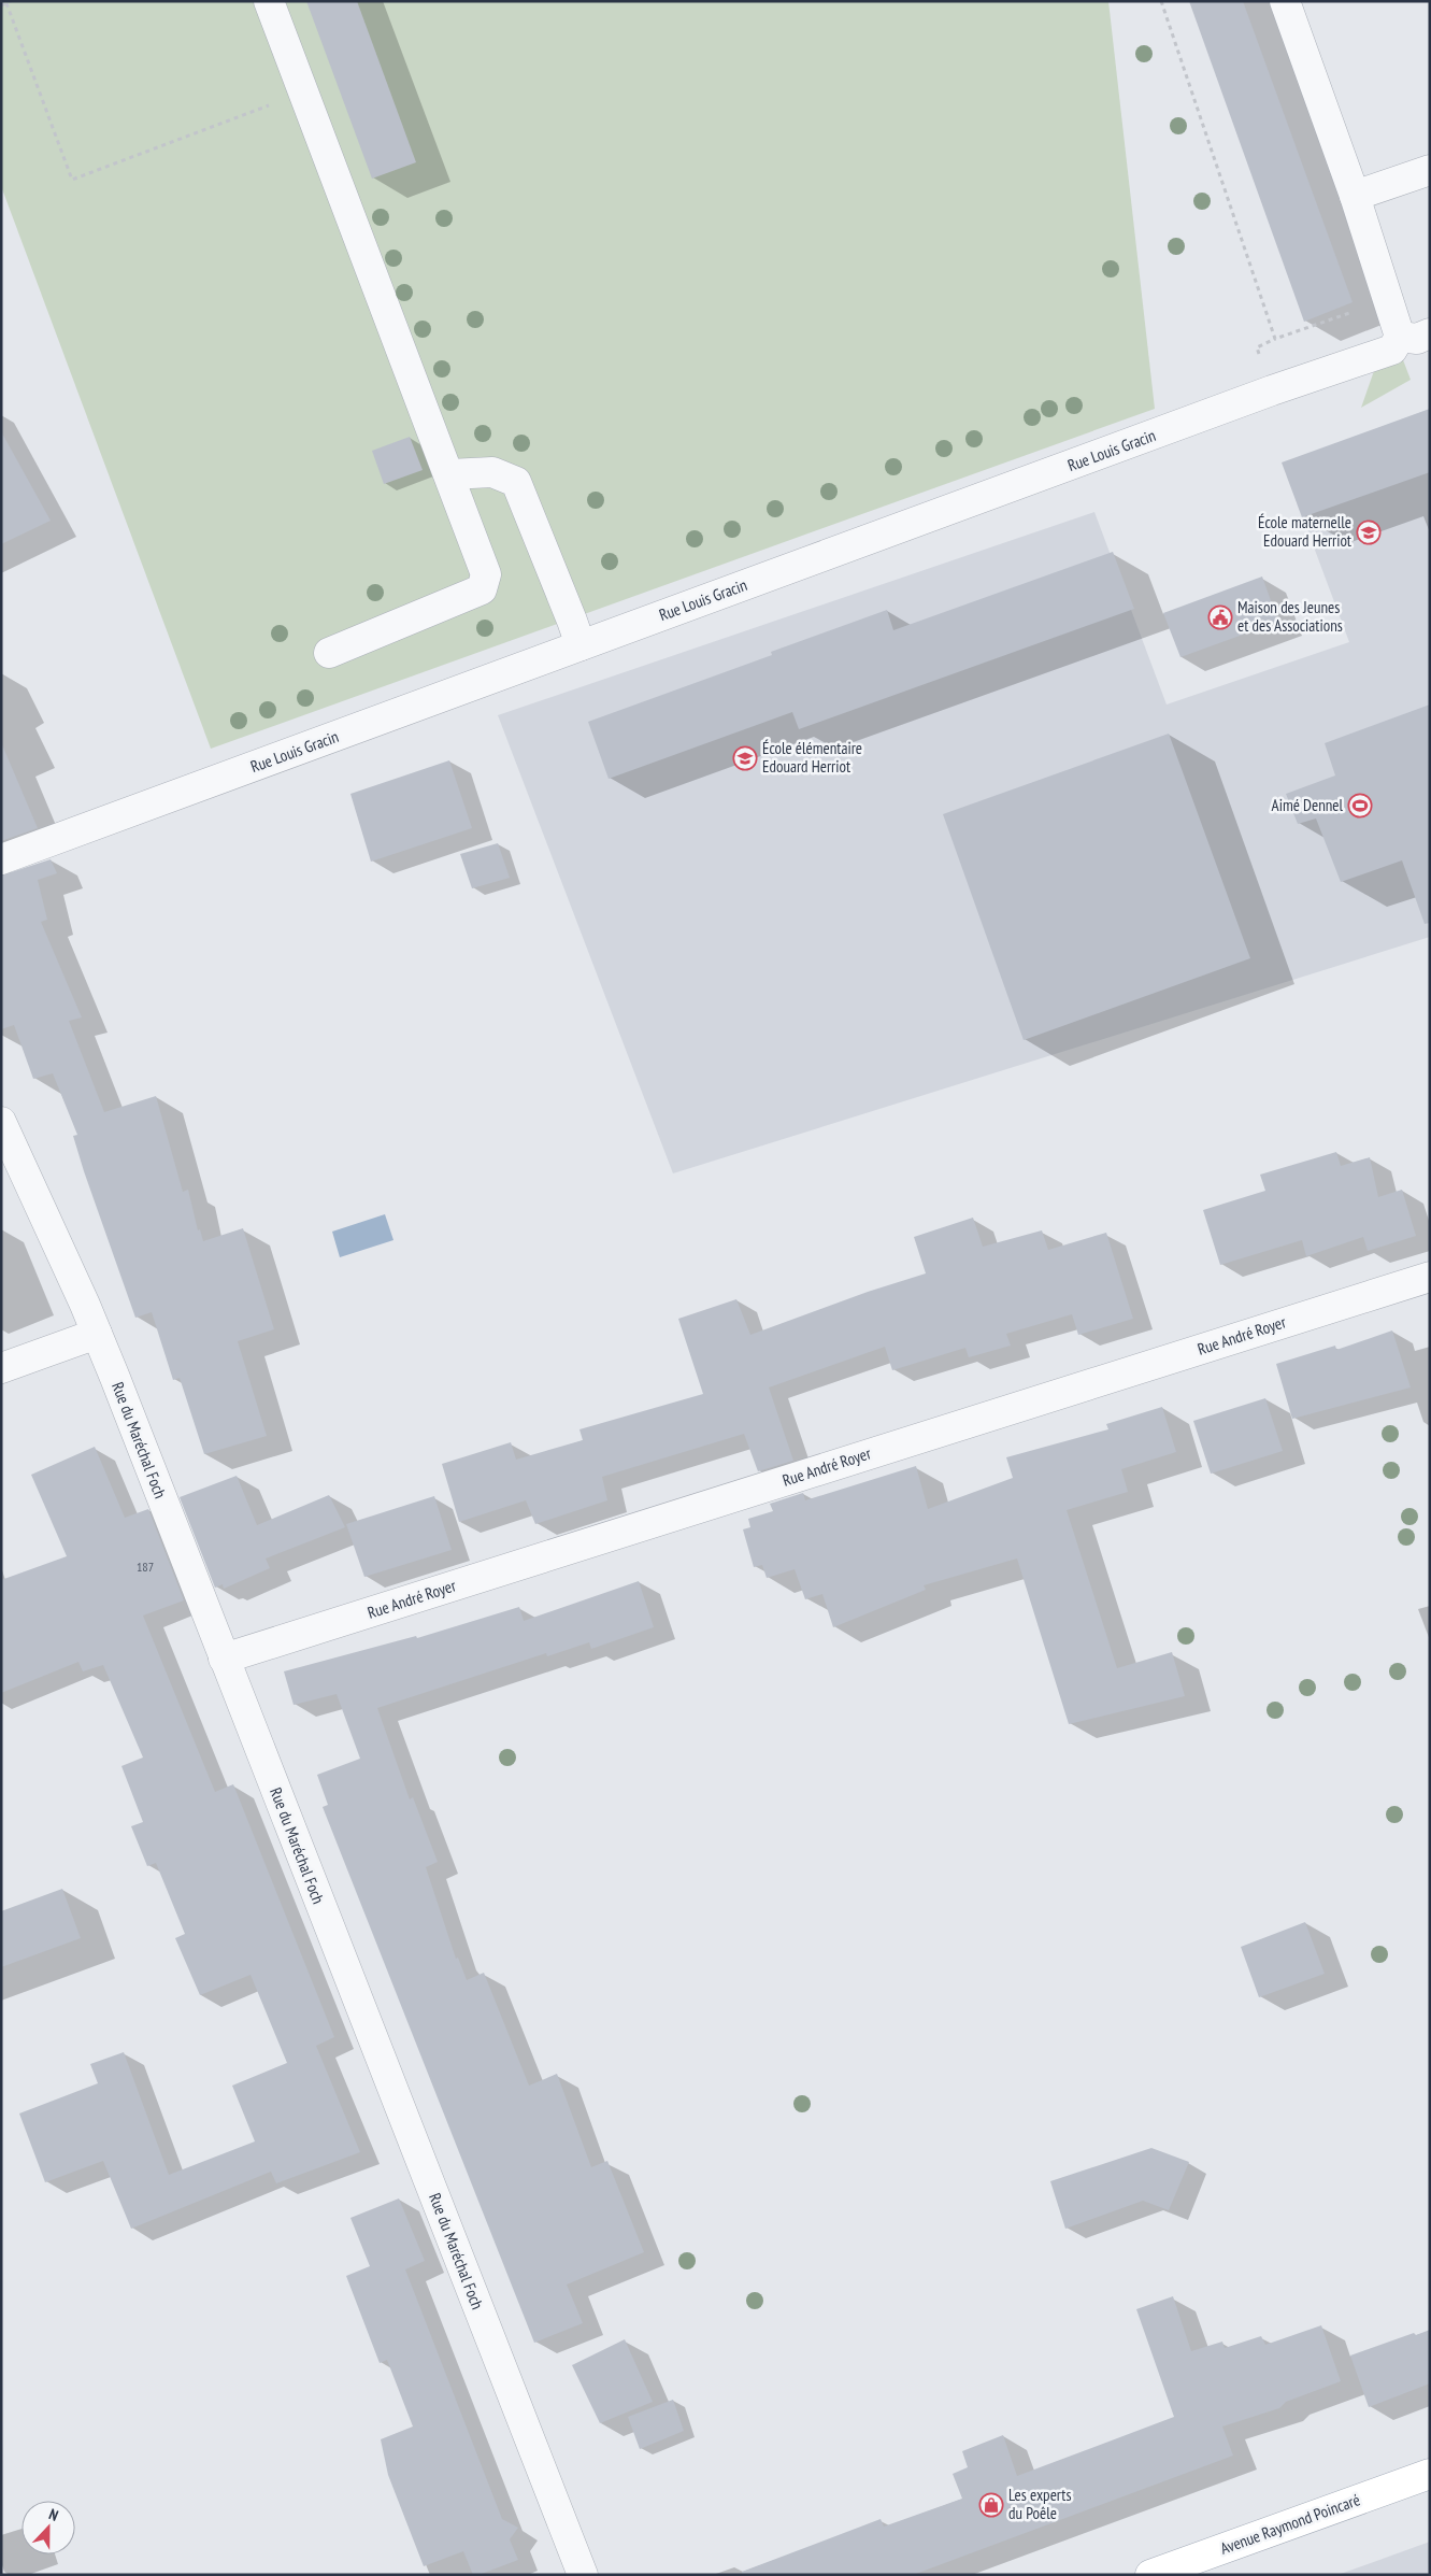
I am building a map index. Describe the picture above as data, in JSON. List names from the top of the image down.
{
  "streets": {
    "main road": ["Avenue Raymond Poincaré"],
    "street": ["Rue Louis Gracin", "Rue André Royer", "Rue du Maréchal Foch"]
  },
  "crossings": [
    ["Rue André Royer", "Rue du Maréchal Foch"]
  ],
  "places": {
    "school or university": ["École maternelle Edouard Herriot", "École élémentaire Edouard Herriot"],
    "public building": ["Maison des Jeunes et des Associations"],
    "sports": ["Aimé Dennel"],
    "shop": ["Les experts du Poêle"]
  },
  "house_numbers": ["187"],
  "north": "top"
}
